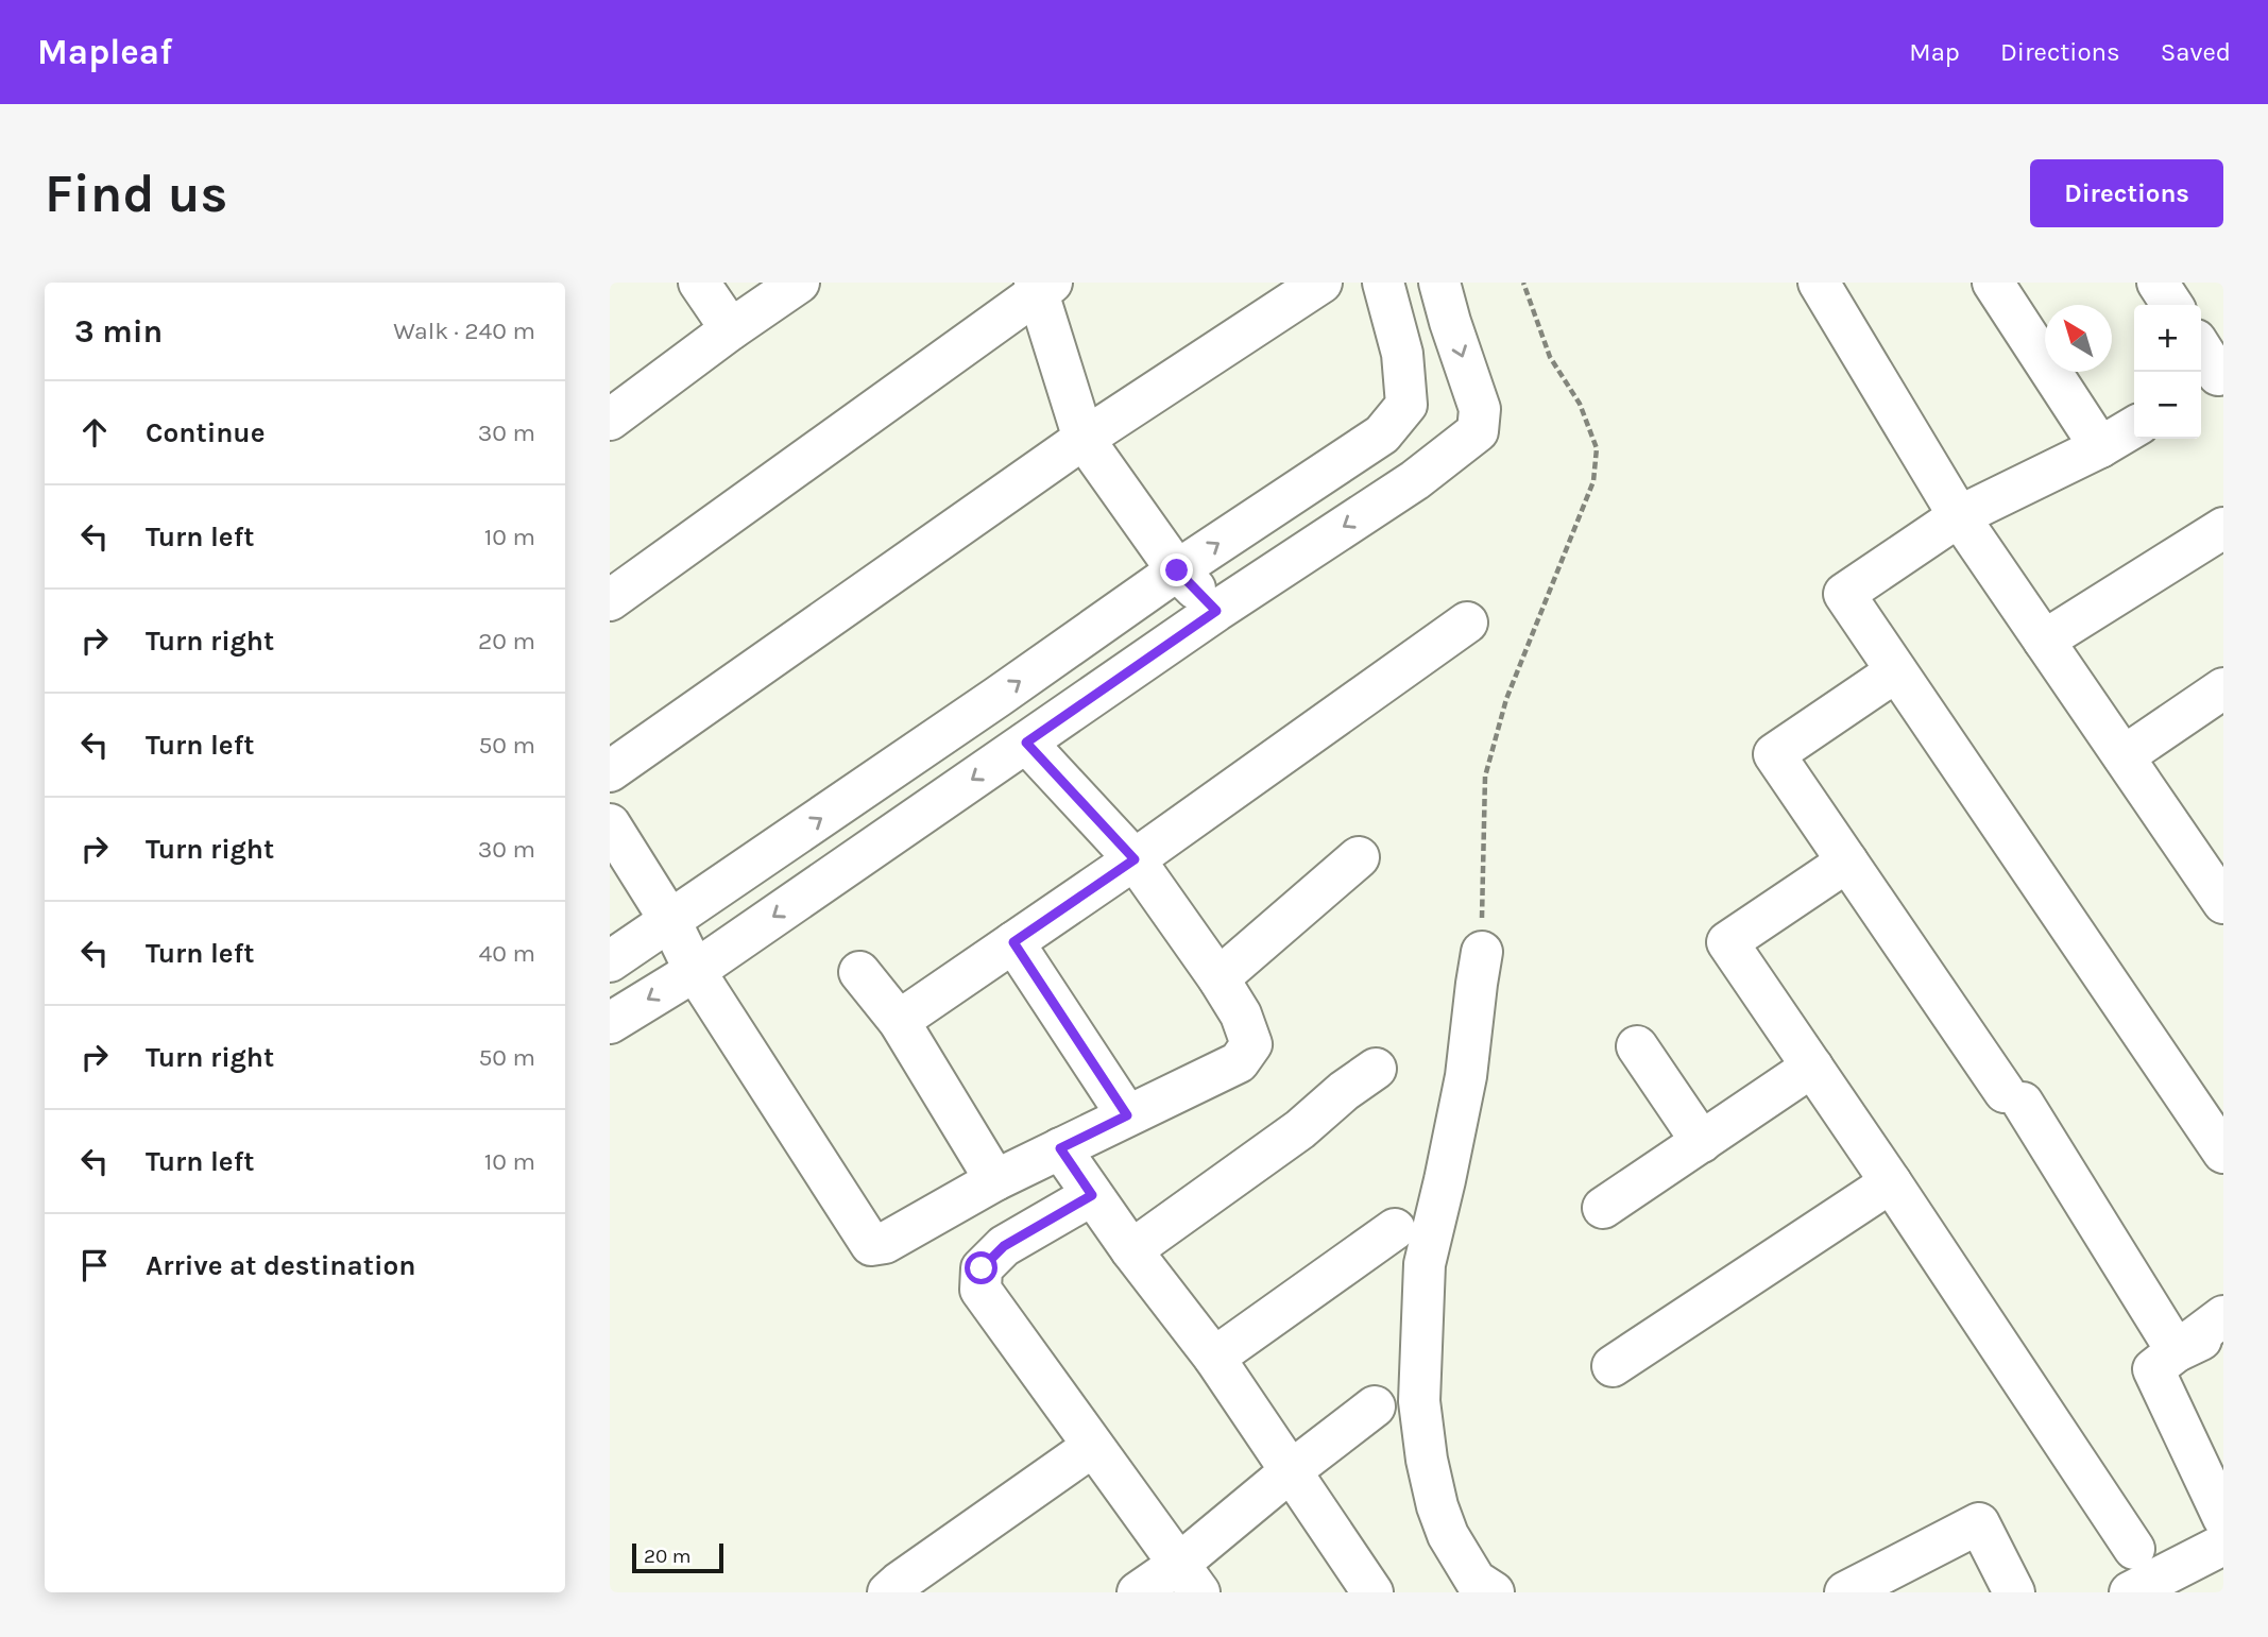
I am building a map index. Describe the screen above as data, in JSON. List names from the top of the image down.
{
  "scale_bar": "20 m",
  "north": "top left",
  "page": {
    "header": "Mapleaf",
    "nav": ["Map", "Directions", "Saved"],
    "buttons": "Directions",
    "title": "Find us",
    "heading": ["3 min", "Walk · 240 m"],
    "map_buttons": ["+", "−"],
    "list": [
      ["Continue", "30 m"],
      ["Turn left", "10 m"],
      ["Turn right", "20 m"],
      ["Turn left", "50 m"],
      ["Turn right", "30 m"],
      ["Turn left", "40 m"],
      ["Turn right", "50 m"],
      ["Turn left", "10 m"],
      "Arrive at destination"
    ],
    "scale": "20 m"
  }
}
